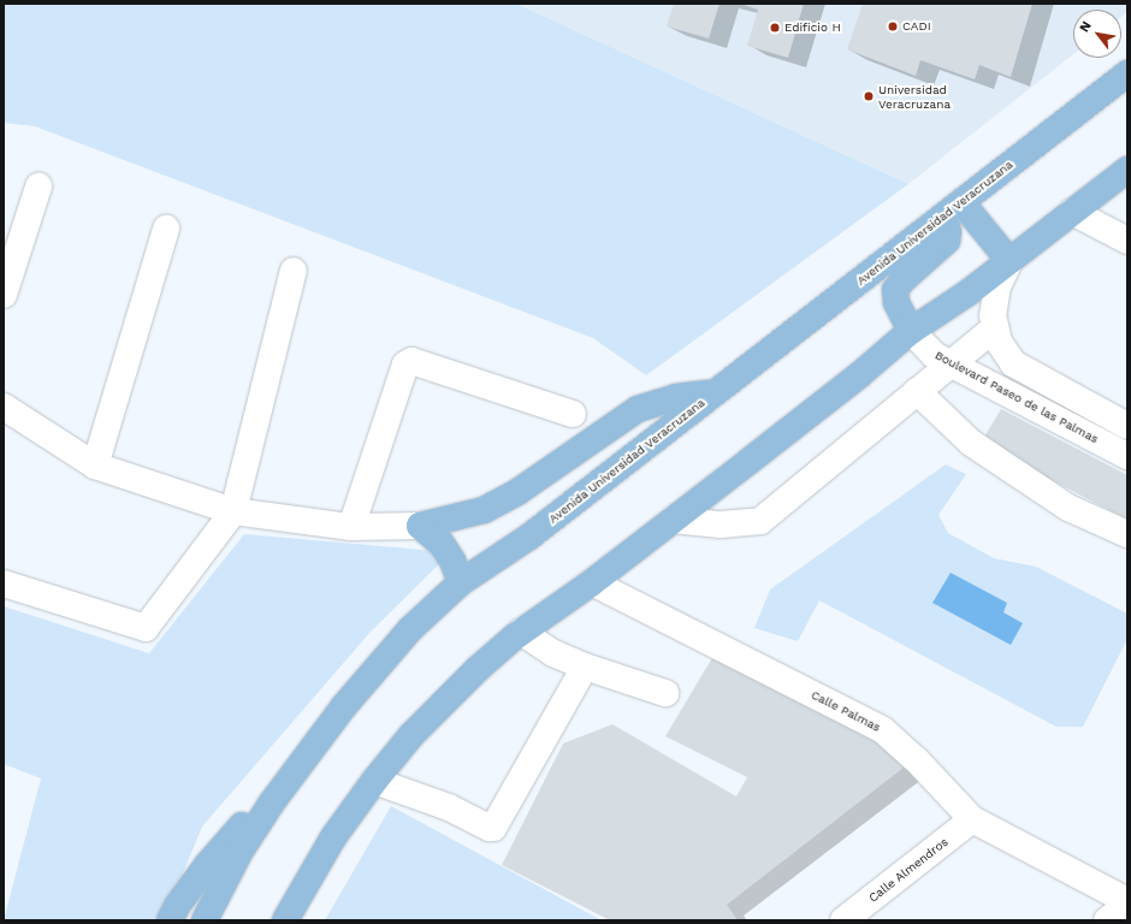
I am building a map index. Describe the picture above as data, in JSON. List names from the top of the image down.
{
  "streets": {
    "main road": ["Avenida Universidad Veracruzana"],
    "street": ["Boulevard Paseo de las Palmas", "Calle Palmas", "Calle Almendros"]
  },
  "crossings": [
    ["Calle Palmas", "Calle Almendros"]
  ],
  "places": ["CADI", "Edificio H", "Universidad Veracruzana"],
  "north": "top left"
}
